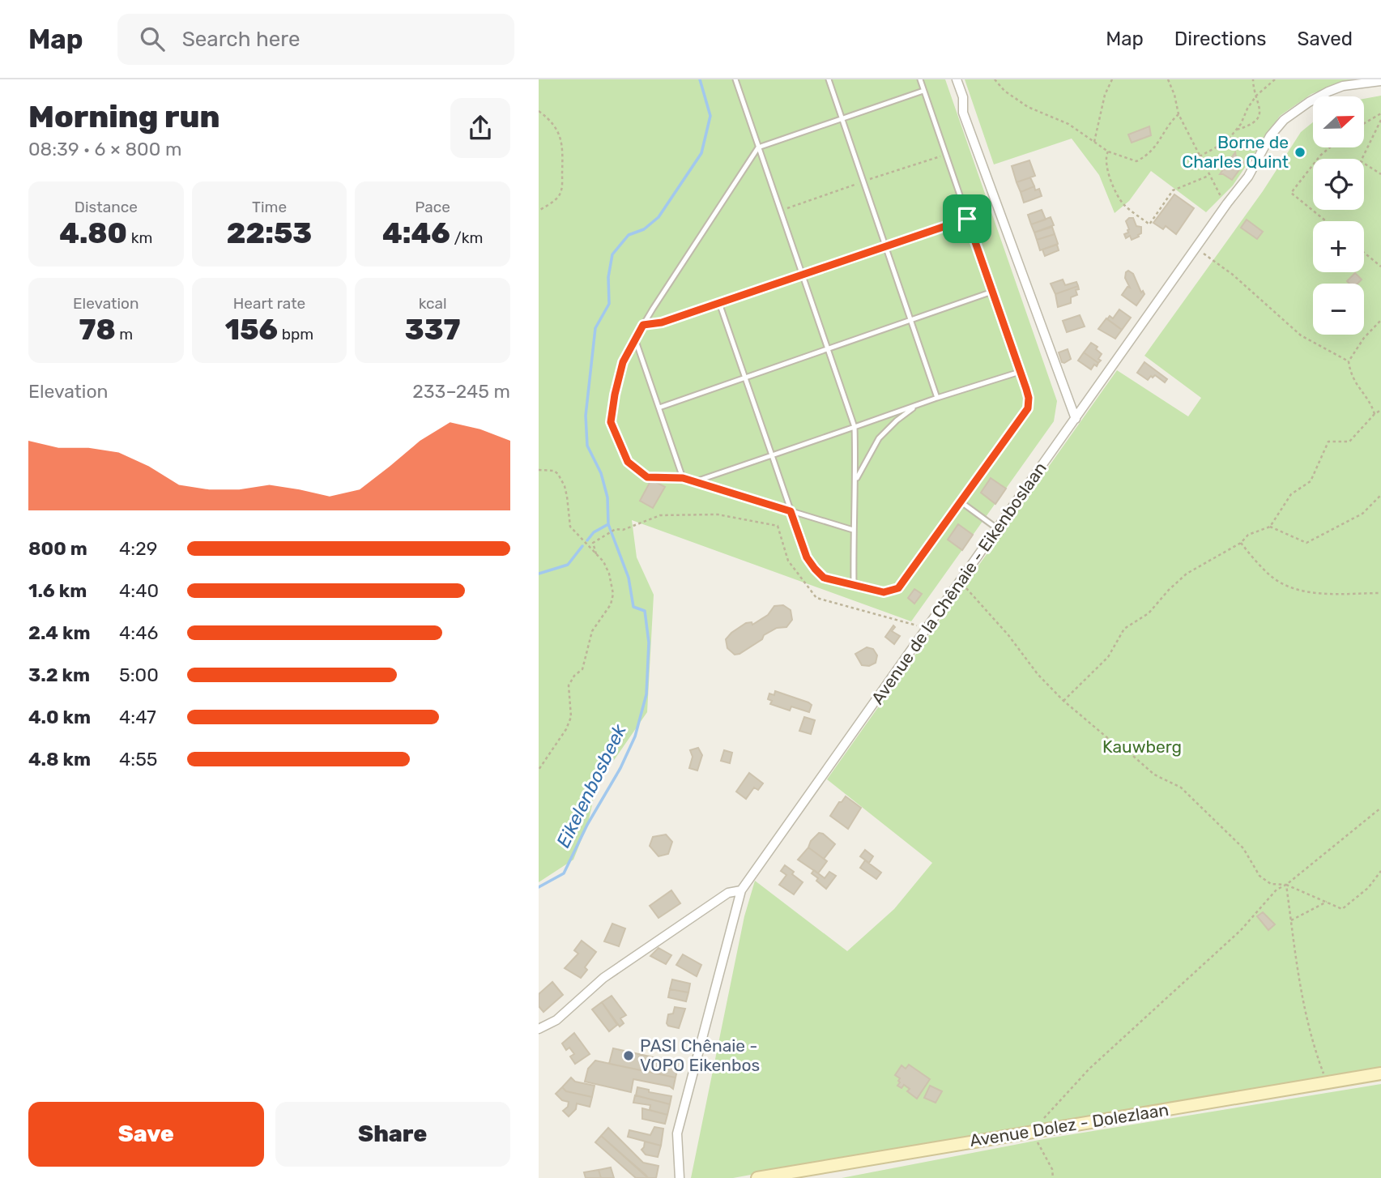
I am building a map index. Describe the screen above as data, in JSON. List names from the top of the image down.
{
  "streets": {
    "street": ["Avenue de la Chênaie - Eikenboslaan", "Avenue Dolez - Dolezlaan"]
  },
  "water": ["Eikelenbosbeek"],
  "parks": ["Kauwberg"],
  "places": ["Borne de Charles Quint", "PASI Chênaie - VOPO Eikenbos"],
  "north": "right",
  "page": {
    "header": "Map",
    "search": "Search here",
    "nav": ["Map", "Directions", "Saved"],
    "heading": ["Morning run", "08:39 · 6 × 800 m"],
    "map_buttons": ["+", "−"],
    "stats": [
      ["Distance", "4.80 km"],
      ["Time", "22:53"],
      ["Pace", "4:46 /km"],
      ["Elevation", "78 m"],
      ["Heart rate", "156 bpm"],
      ["kcal", "337"]
    ],
    "chart": ["Elevation", "233–245 m"],
    "list": [
      {
        "name": "800 m",
        "note": "4:29"
      },
      {
        "name": "1.6 km",
        "note": "4:40"
      },
      {
        "name": "2.4 km",
        "note": "4:46"
      },
      {
        "name": "3.2 km",
        "note": "5:00"
      },
      {
        "name": "4.0 km",
        "note": "4:47"
      },
      {
        "name": "4.8 km",
        "note": "4:55"
      }
    ],
    "buttons": ["Save", "Share"]
  }
}
